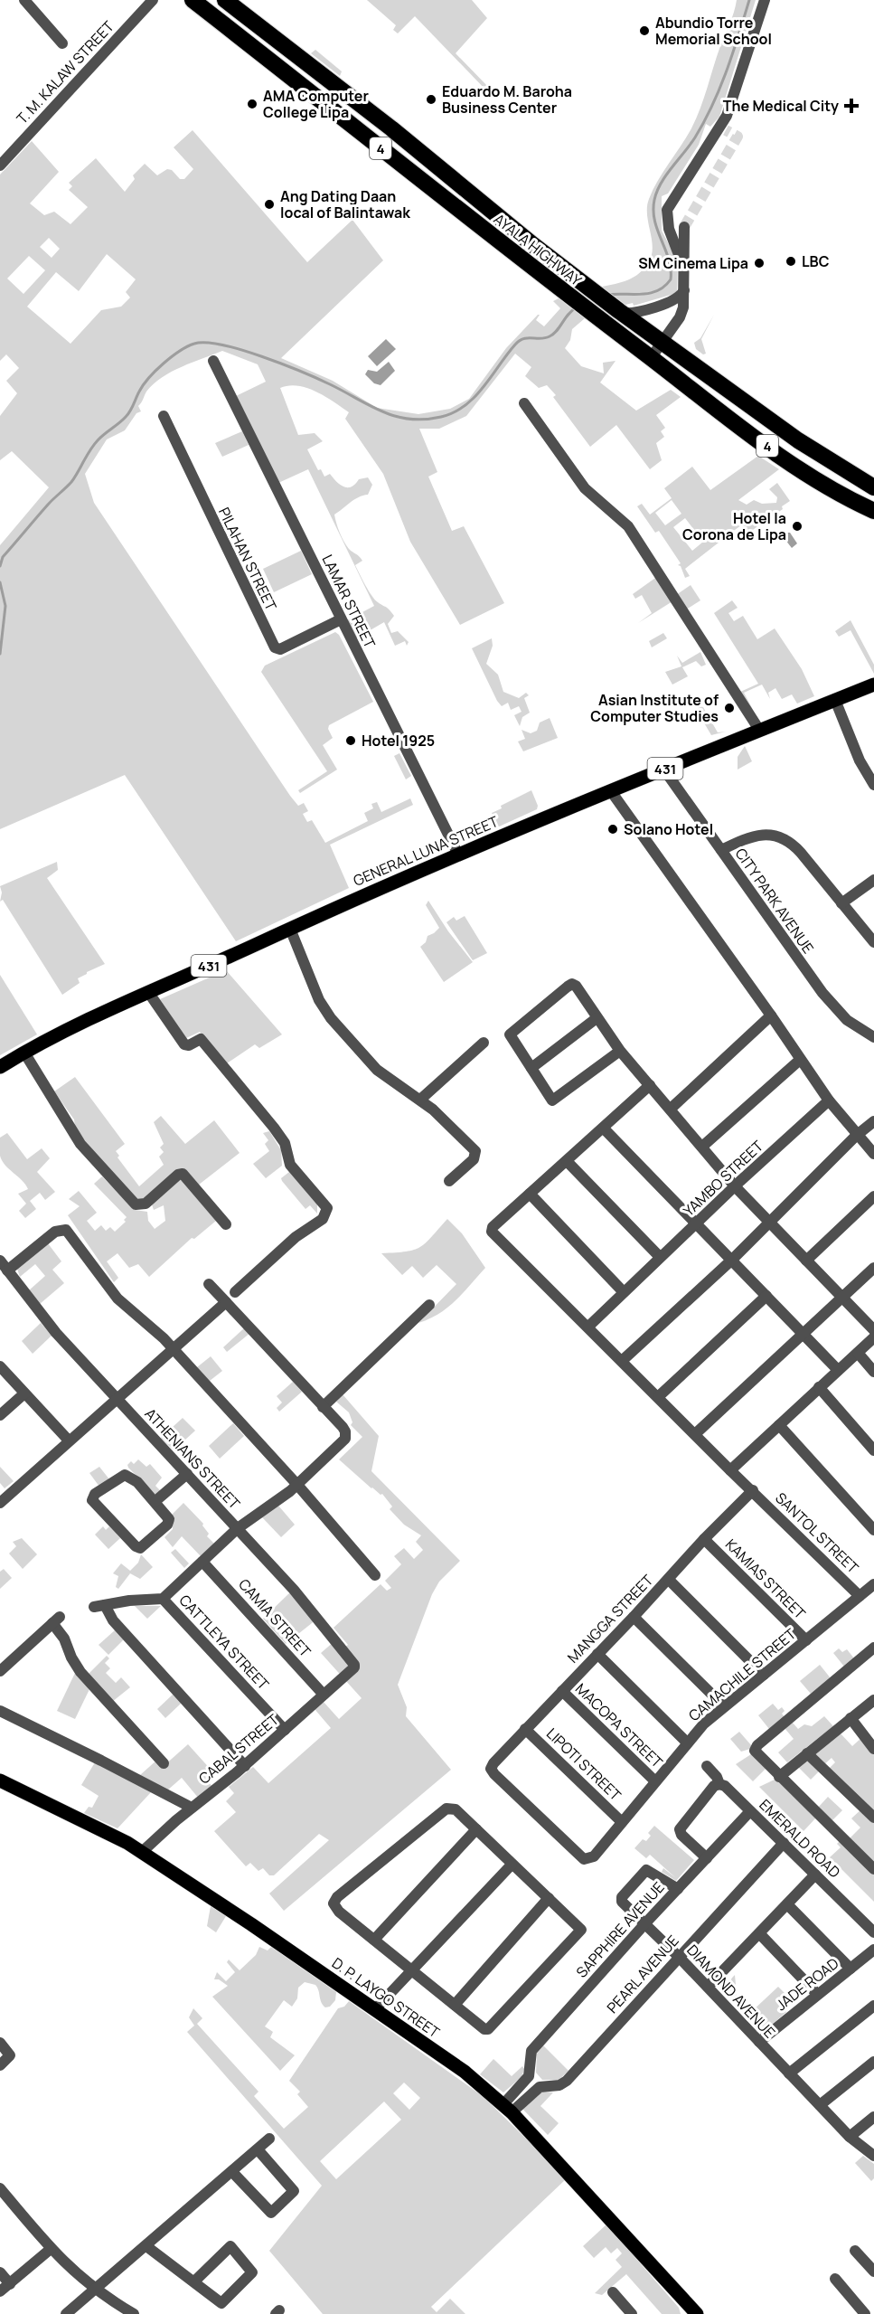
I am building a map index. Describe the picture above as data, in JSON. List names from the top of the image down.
{
  "streets": {
    "highway": ["4", "AYALA HIGHWAY"],
    "main road": ["431", "GENERAL LUNA STREET", "D. P. LAYGO STREET"],
    "street": [
      "T. M. KALAW STREET",
      "PILAHAN STREET",
      "LAMAR STREET",
      "CITY PARK AVENUE",
      "YAMBO STREET",
      "ATHENIANS STREET",
      "SANTOL STREET",
      "KAMIAS STREET",
      "CAMIA STREET",
      "MANGGA STREET",
      "CATTLEYA STREET",
      "CAMACHILE STREET",
      "MACOPA STREET",
      "CABAL STREET",
      "LIPOTI STREET",
      "EMERALD ROAD",
      "SAPPHIRE AVENUE",
      "PEARL AVENUE",
      "JADE ROAD",
      "DIAMOND AVENUE"
    ]
  },
  "crossings": [
    ["PILAHAN STREET", "LAMAR STREET"],
    ["LAMAR STREET", "GENERAL LUNA STREET"],
    ["GENERAL LUNA STREET", "CITY PARK AVENUE"],
    ["YAMBO STREET", "SANTOL STREET"],
    ["ATHENIANS STREET", "CABAL STREET"],
    ["SANTOL STREET", "MANGGA STREET"],
    ["SANTOL STREET", "CAMACHILE STREET"],
    ["KAMIAS STREET", "MANGGA STREET"],
    ["KAMIAS STREET", "CAMACHILE STREET"],
    ["CAMIA STREET", "CABAL STREET"],
    ["MANGGA STREET", "CAMACHILE STREET"],
    ["MANGGA STREET", "MACOPA STREET"],
    ["MANGGA STREET", "LIPOTI STREET"],
    ["CATTLEYA STREET", "CABAL STREET"],
    ["CAMACHILE STREET", "MACOPA STREET"],
    ["CAMACHILE STREET", "LIPOTI STREET"],
    ["CABAL STREET", "D. P. LAYGO STREET"],
    ["EMERALD ROAD", "SAPPHIRE AVENUE"],
    ["EMERALD ROAD", "PEARL AVENUE"],
    ["SAPPHIRE AVENUE", "DIAMOND AVENUE"],
    ["PEARL AVENUE", "DIAMOND AVENUE"],
    ["JADE ROAD", "DIAMOND AVENUE"]
  ],
  "places": {
    "other": [
      "Abundio Torre Memorial School",
      "Eduardo M. Baroha Business Center",
      "AMA Computer College Lipa",
      "Ang Dating Daan local of Balintawak",
      "LBC",
      "SM Cinema Lipa",
      "Hotel la Corona de Lipa",
      "Asian Institute of Computer Studies",
      "Hotel 1925",
      "Solano Hotel"
    ],
    "health": ["The Medical City"]
  }
}
